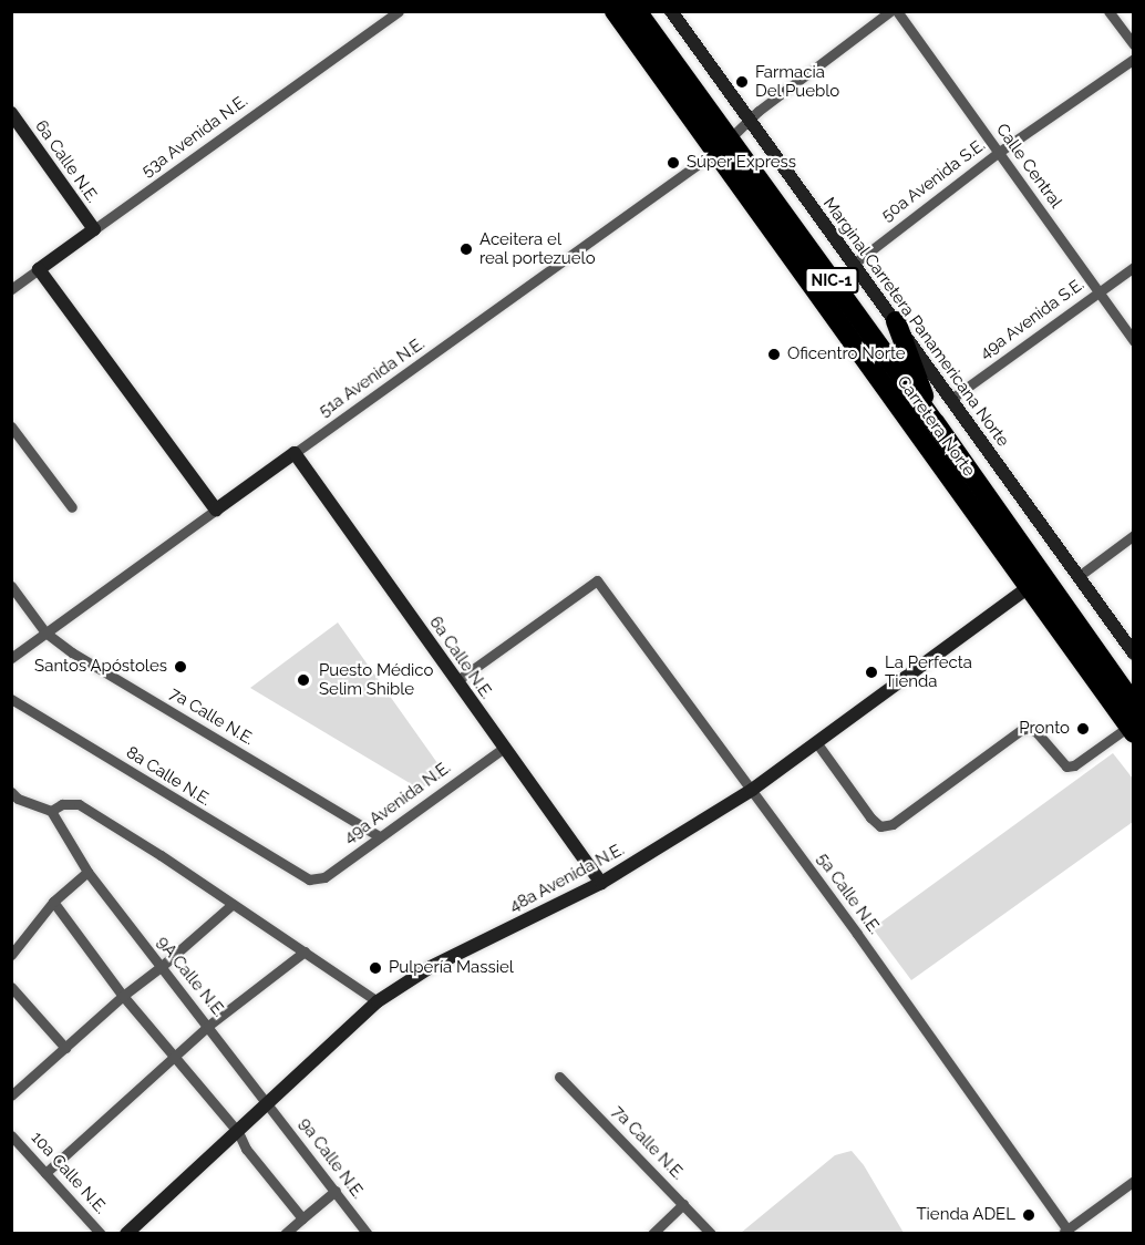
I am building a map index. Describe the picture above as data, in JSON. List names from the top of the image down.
{
  "streets": {
    "highway": ["NIC-1", "Carretera Norte"],
    "street": [
      "53a Avenida N.E.",
      "6a Calle N.E.",
      "Calle Central",
      "50a Avenida S.E.",
      "49a Avenida S.E.",
      "Marginal Carretera Panamericana Norte",
      "51a Avenida N.E.",
      "7a Calle N.E.",
      "8a Calle N.E.",
      "49a Avenida N.E.",
      "48a Avenida N.E.",
      "5a Calle N.E.",
      "9A Calle N.E.",
      "9a Calle N.E.",
      "10a Calle N.E."
    ]
  },
  "crossings": [
    ["53a Avenida N.E.", "6a Calle N.E."],
    ["6a Calle N.E.", "51a Avenida N.E."],
    ["6a Calle N.E.", "49a Avenida N.E."],
    ["6a Calle N.E.", "48a Avenida N.E."],
    ["6a Calle N.E.", "5a Calle N.E."],
    ["Calle Central", "50a Avenida S.E."],
    ["Calle Central", "49a Avenida S.E."],
    ["50a Avenida S.E.", "Marginal Carretera Panamericana Norte"],
    ["49a Avenida S.E.", "Marginal Carretera Panamericana Norte"],
    ["Marginal Carretera Panamericana Norte", "51a Avenida N.E."],
    ["51a Avenida N.E.", "Carretera Norte"],
    ["51a Avenida N.E.", "7a Calle N.E."],
    ["Carretera Norte", "48a Avenida N.E."],
    ["7a Calle N.E.", "49a Avenida N.E."],
    ["8a Calle N.E.", "49a Avenida N.E."],
    ["48a Avenida N.E.", "5a Calle N.E."],
    ["48a Avenida N.E.", "9A Calle N.E."],
    ["48a Avenida N.E.", "9a Calle N.E."],
    ["9A Calle N.E.", "9a Calle N.E."]
  ],
  "places": [
    "Farmacia Del Pueblo",
    "Súper Express",
    "Aceitera el real portezuelo",
    "Oficentro Norte",
    "Santos Apóstoles",
    "La Perfecta Tienda",
    "Puesto Médico Selim Shible",
    "Pronto",
    "Pulpería Massiel",
    "Tienda ADEL"
  ]
}
